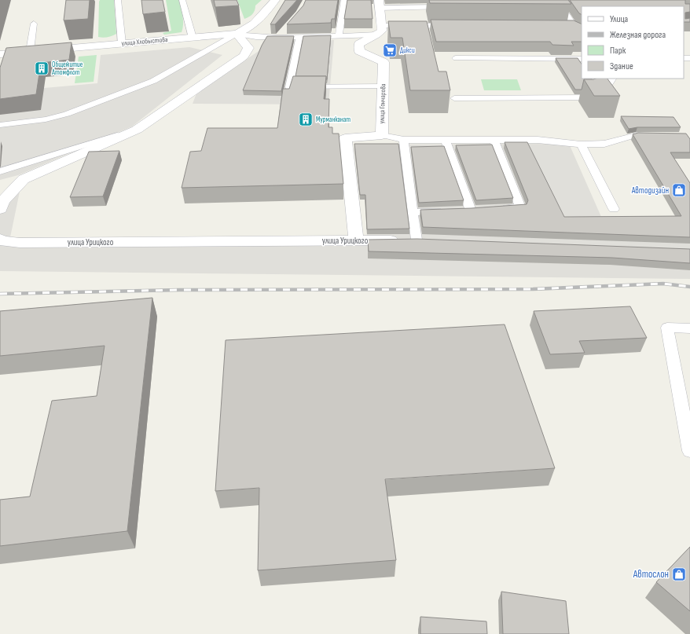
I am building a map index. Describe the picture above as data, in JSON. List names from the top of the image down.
{
  "streets": {
    "street": ["улица Хлобыстова", "улица Гончарова", "улица Урицкого"]
  },
  "crossings": [
    ["улица Гончарова", "улица Урицкого"]
  ],
  "places": {
    "supermarket": ["Дикси"],
    "building": ["Общежитие Атомфлот", "Мурманканат"],
    "shop": ["Автодизайн", "Автослон"]
  },
  "legend": [
    "Улица",
    "Железная дорога",
    "Парк",
    "Здание"
  ]
}
